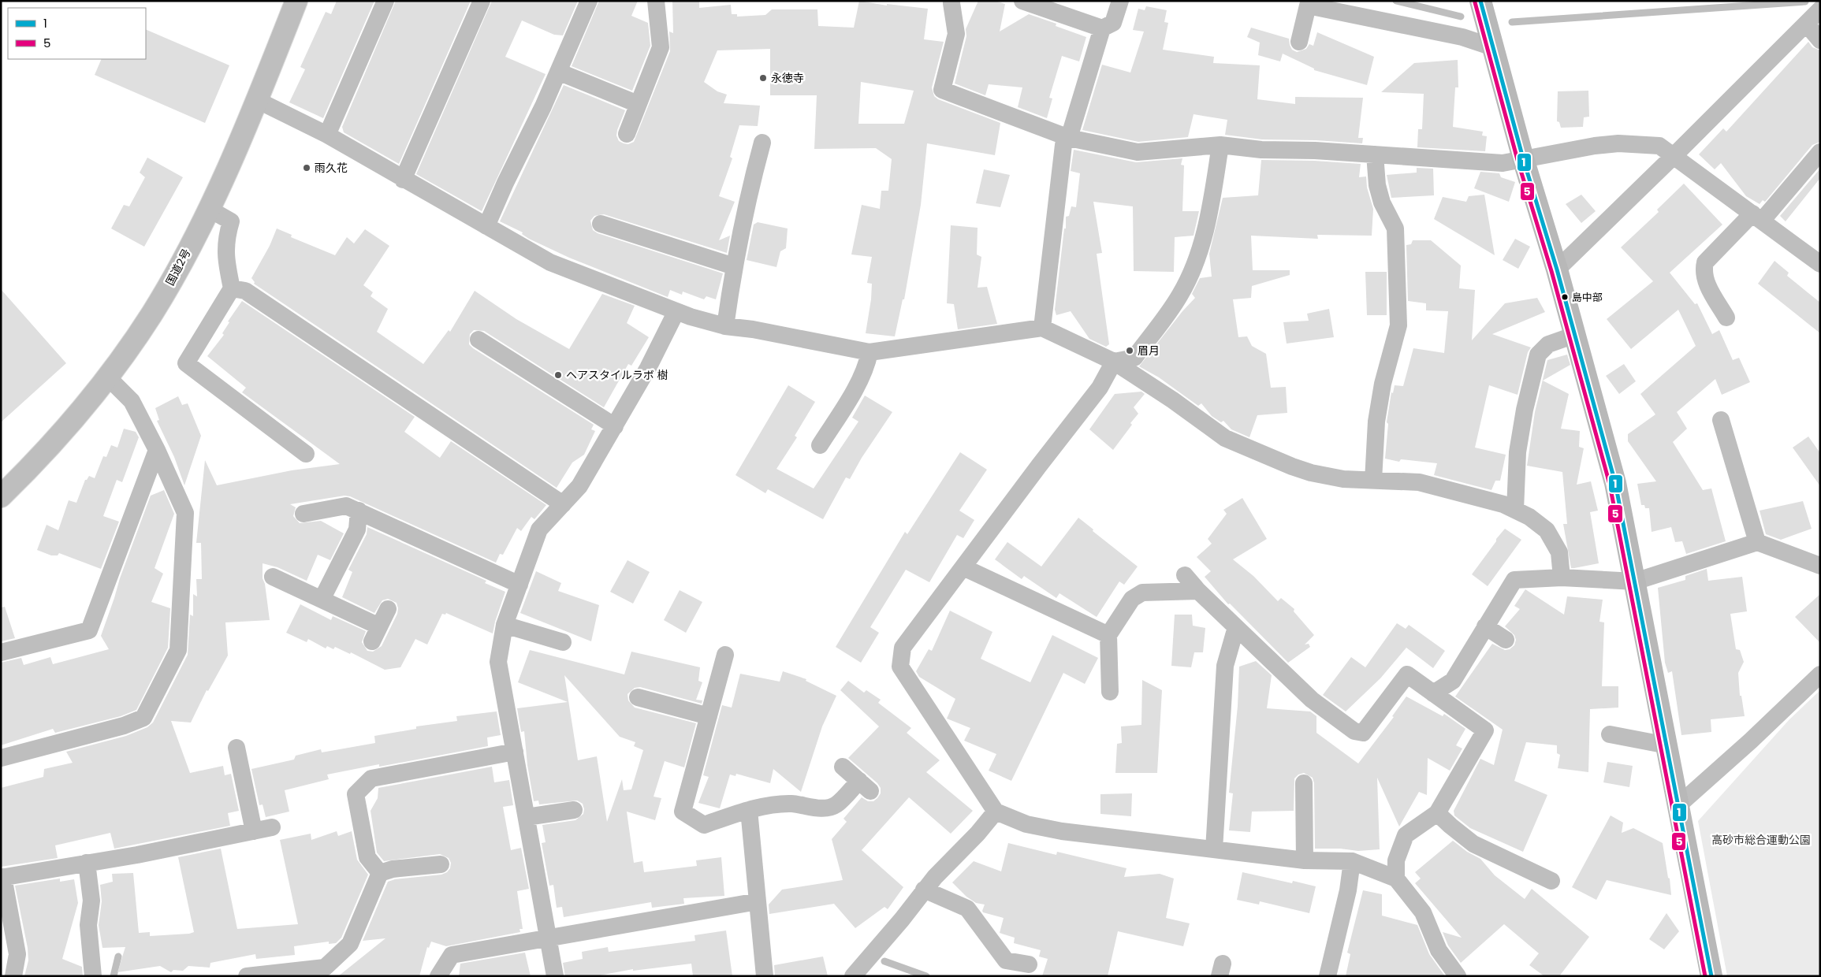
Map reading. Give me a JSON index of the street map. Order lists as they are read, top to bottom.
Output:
{
  "streets": {
    "highway": ["国道2号"]
  },
  "parks": ["高砂市総合運動公園"],
  "places": [
    "永徳寺",
    "雨久花",
    "島中部",
    "眉月",
    "ヘアスタイルラボ 樹"
  ],
  "lines": ["transit line 1", "transit line 5"],
  "legend": ["1", "5"]
}
